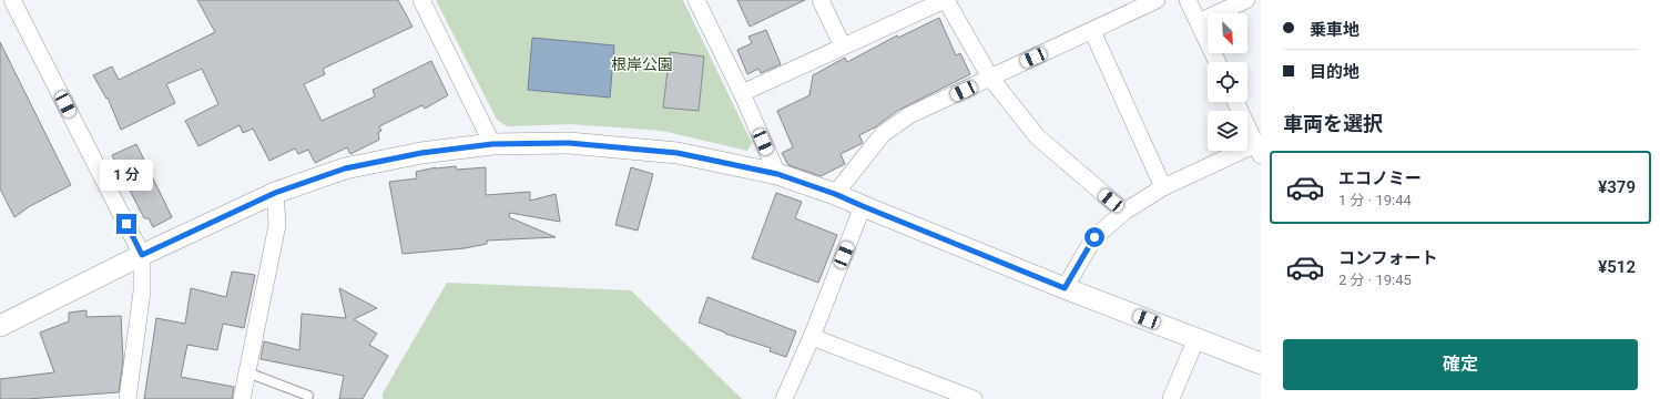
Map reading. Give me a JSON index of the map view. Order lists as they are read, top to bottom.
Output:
{
  "parks": ["根岸公園"],
  "north": "bottom right",
  "page": {
    "banner": ["乗車地", "目的地"],
    "heading": "車両を選択",
    "list": [
      {
        "name": "エコノミー",
        "note": "1 分 · 19:44",
        "value": "¥379"
      },
      {
        "name": "コンフォート",
        "note": "2 分 · 19:45",
        "value": "¥512"
      }
    ],
    "bubble": "1 分",
    "buttons": "確定"
  }
}
